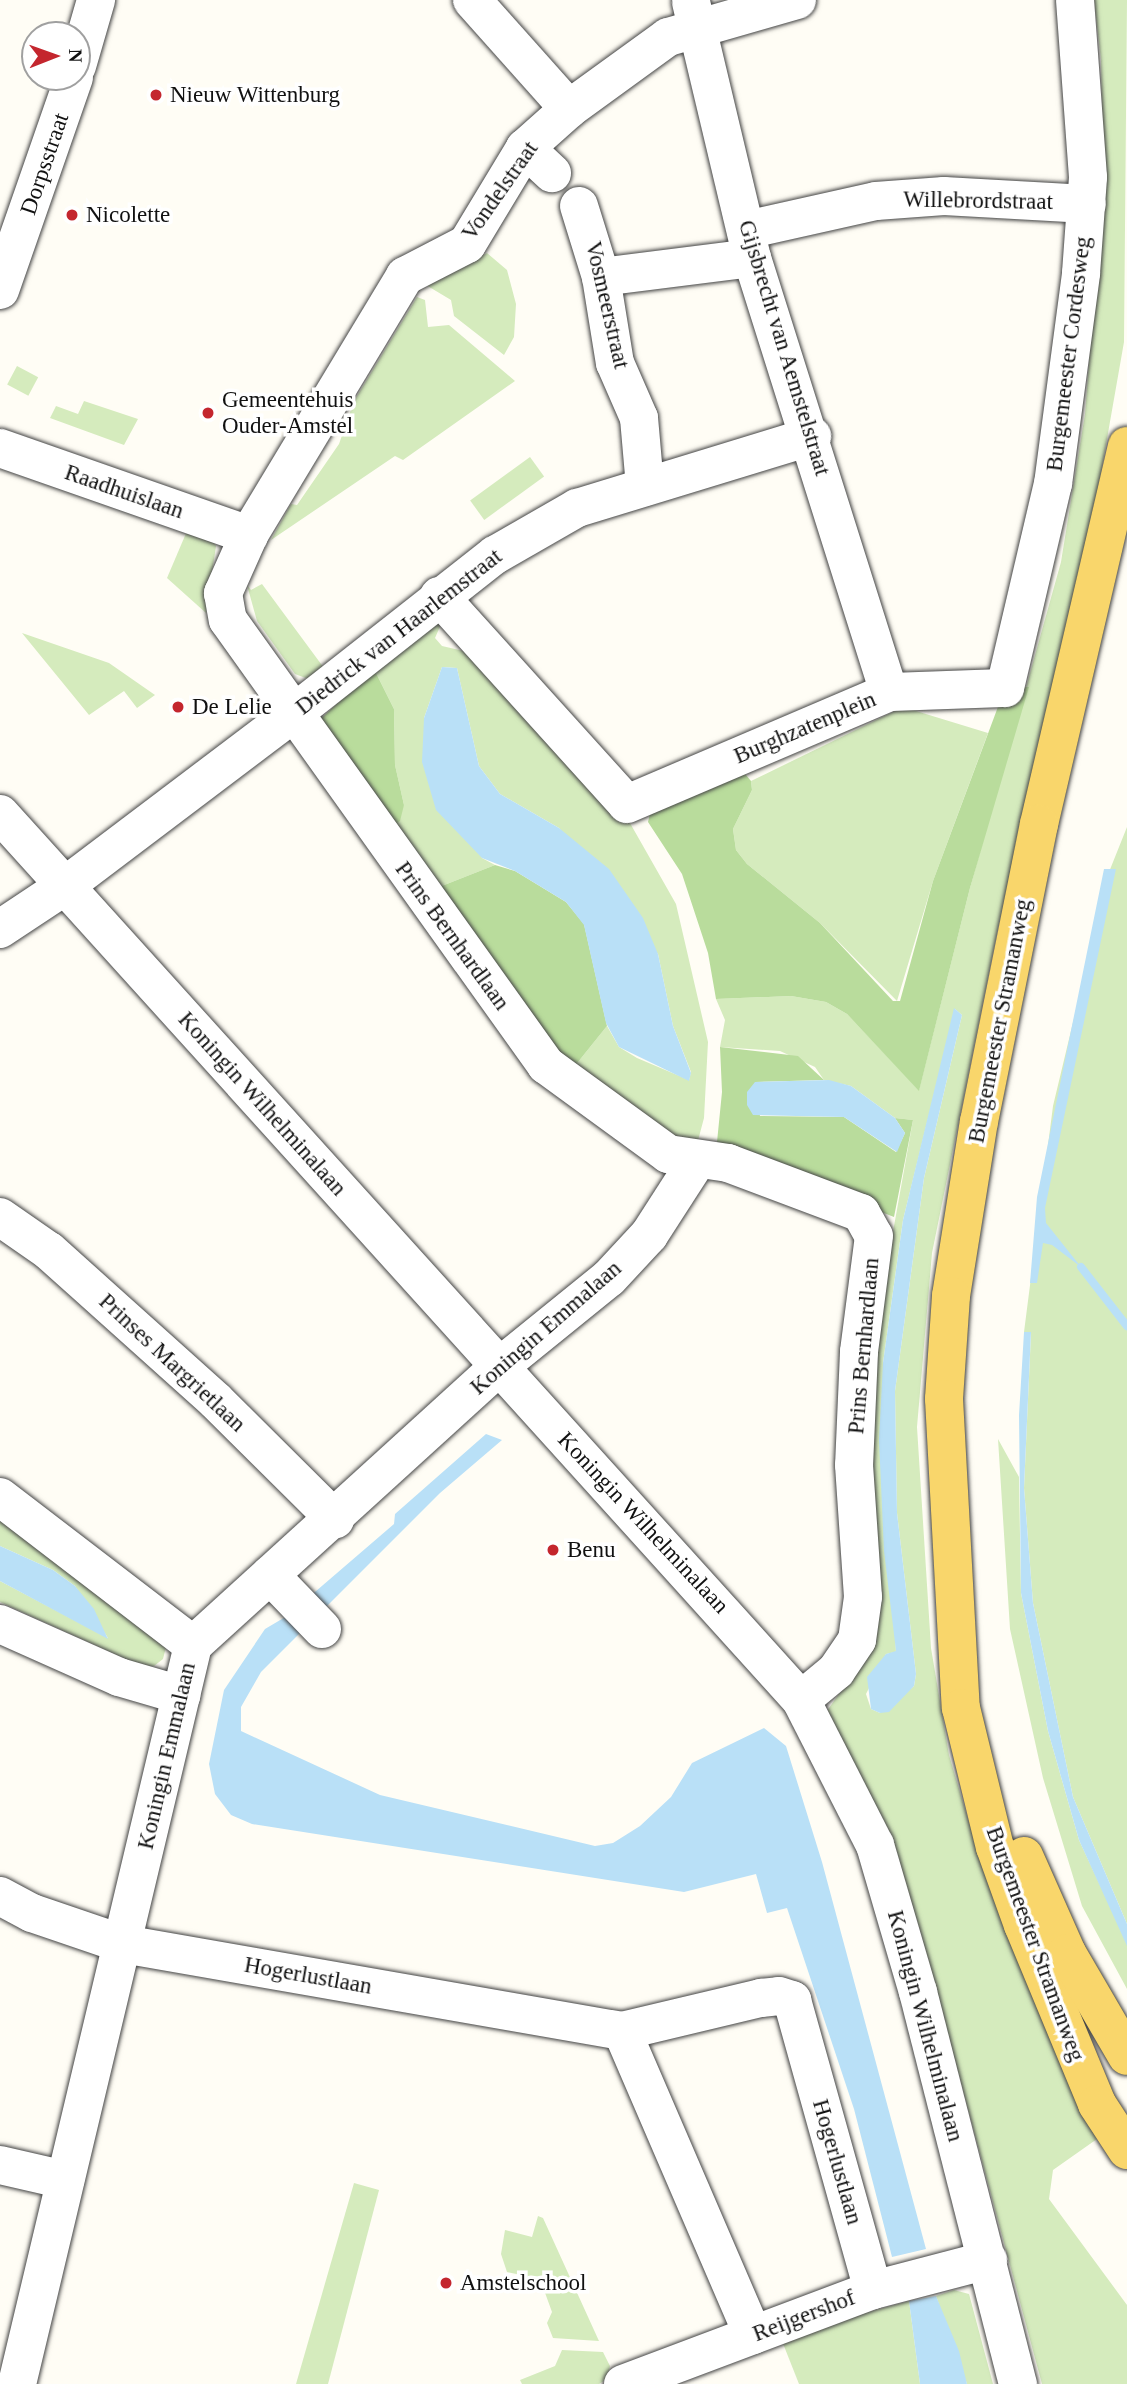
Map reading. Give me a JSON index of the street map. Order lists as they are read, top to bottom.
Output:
{
  "streets": {
    "main road": ["Burgemeester Stramanweg"],
    "street": [
      "Dorpsstraat",
      "Vondelstraat",
      "Willebrordstraat",
      "Vosmeerstraat",
      "Gijsbrecht van Aemstelstraat",
      "Burgemeester Cordesweg",
      "Raadhuislaan",
      "Diedrick van Haarlemstraat",
      "Burghzatenplein",
      "Prins Bernhardlaan",
      "Koningin Wilhelminalaan",
      "Koningin Emmalaan",
      "Prinses Margrietlaan",
      "Hogerlustlaan",
      "Reijgershof"
    ]
  },
  "crossings": [
    ["Vondelstraat", "Gijsbrecht van Aemstelstraat"],
    ["Vondelstraat", "Raadhuislaan"],
    ["Vondelstraat", "Diedrick van Haarlemstraat"],
    ["Vondelstraat", "Prins Bernhardlaan"],
    ["Willebrordstraat", "Vosmeerstraat"],
    ["Willebrordstraat", "Gijsbrecht van Aemstelstraat"],
    ["Willebrordstraat", "Burgemeester Cordesweg"],
    ["Vosmeerstraat", "Diedrick van Haarlemstraat"],
    ["Gijsbrecht van Aemstelstraat", "Diedrick van Haarlemstraat"],
    ["Gijsbrecht van Aemstelstraat", "Burghzatenplein"],
    ["Burgemeester Cordesweg", "Burghzatenplein"],
    ["Diedrick van Haarlemstraat", "Burghzatenplein"],
    ["Diedrick van Haarlemstraat", "Prins Bernhardlaan"],
    ["Diedrick van Haarlemstraat", "Koningin Wilhelminalaan"],
    ["Prins Bernhardlaan", "Koningin Wilhelminalaan"],
    ["Prins Bernhardlaan", "Koningin Emmalaan"],
    ["Koningin Wilhelminalaan", "Koningin Emmalaan"],
    ["Koningin Wilhelminalaan", "Reijgershof"],
    ["Koningin Emmalaan", "Prinses Margrietlaan"],
    ["Koningin Emmalaan", "Hogerlustlaan"],
    ["Hogerlustlaan", "Reijgershof"]
  ],
  "places": [
    "Nieuw Wittenburg",
    "Nicolette",
    "Gemeentehuis Ouder-Amstel",
    "De Lelie",
    "Benu",
    "Amstelschool"
  ],
  "north": "right"
}
